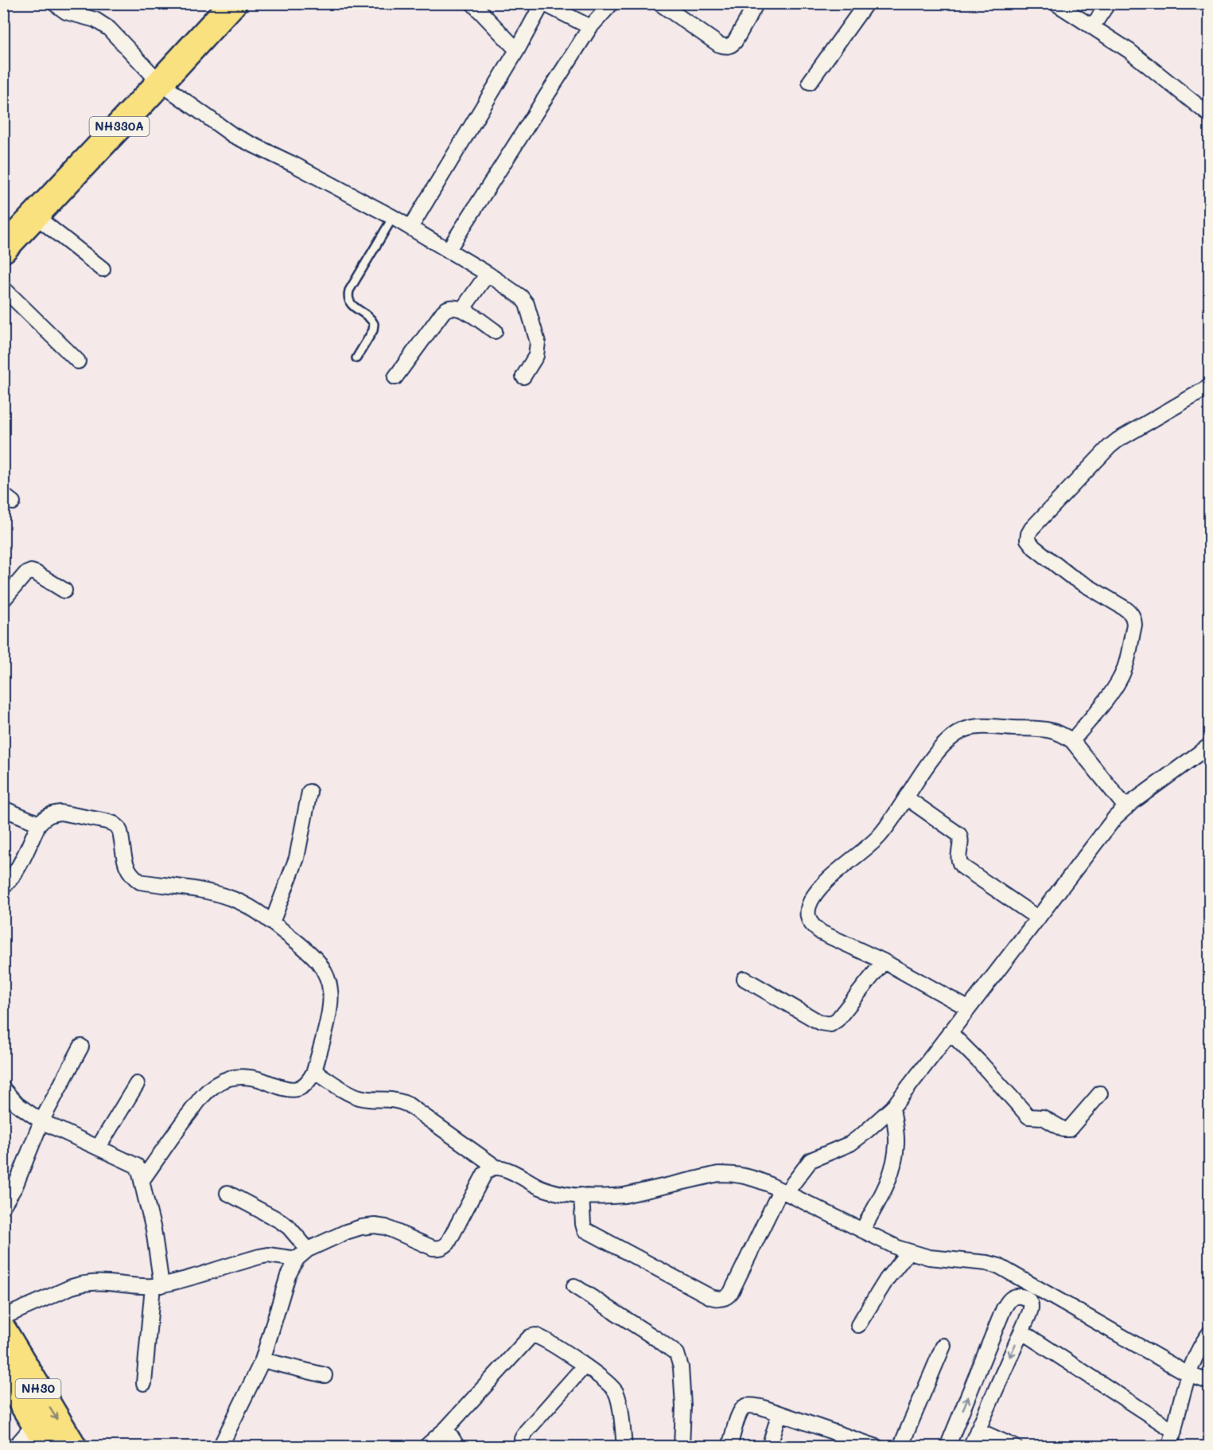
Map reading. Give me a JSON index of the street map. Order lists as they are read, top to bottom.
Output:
{
  "streets": {
    "highway": ["NH330A", "NH30"]
  }
}
